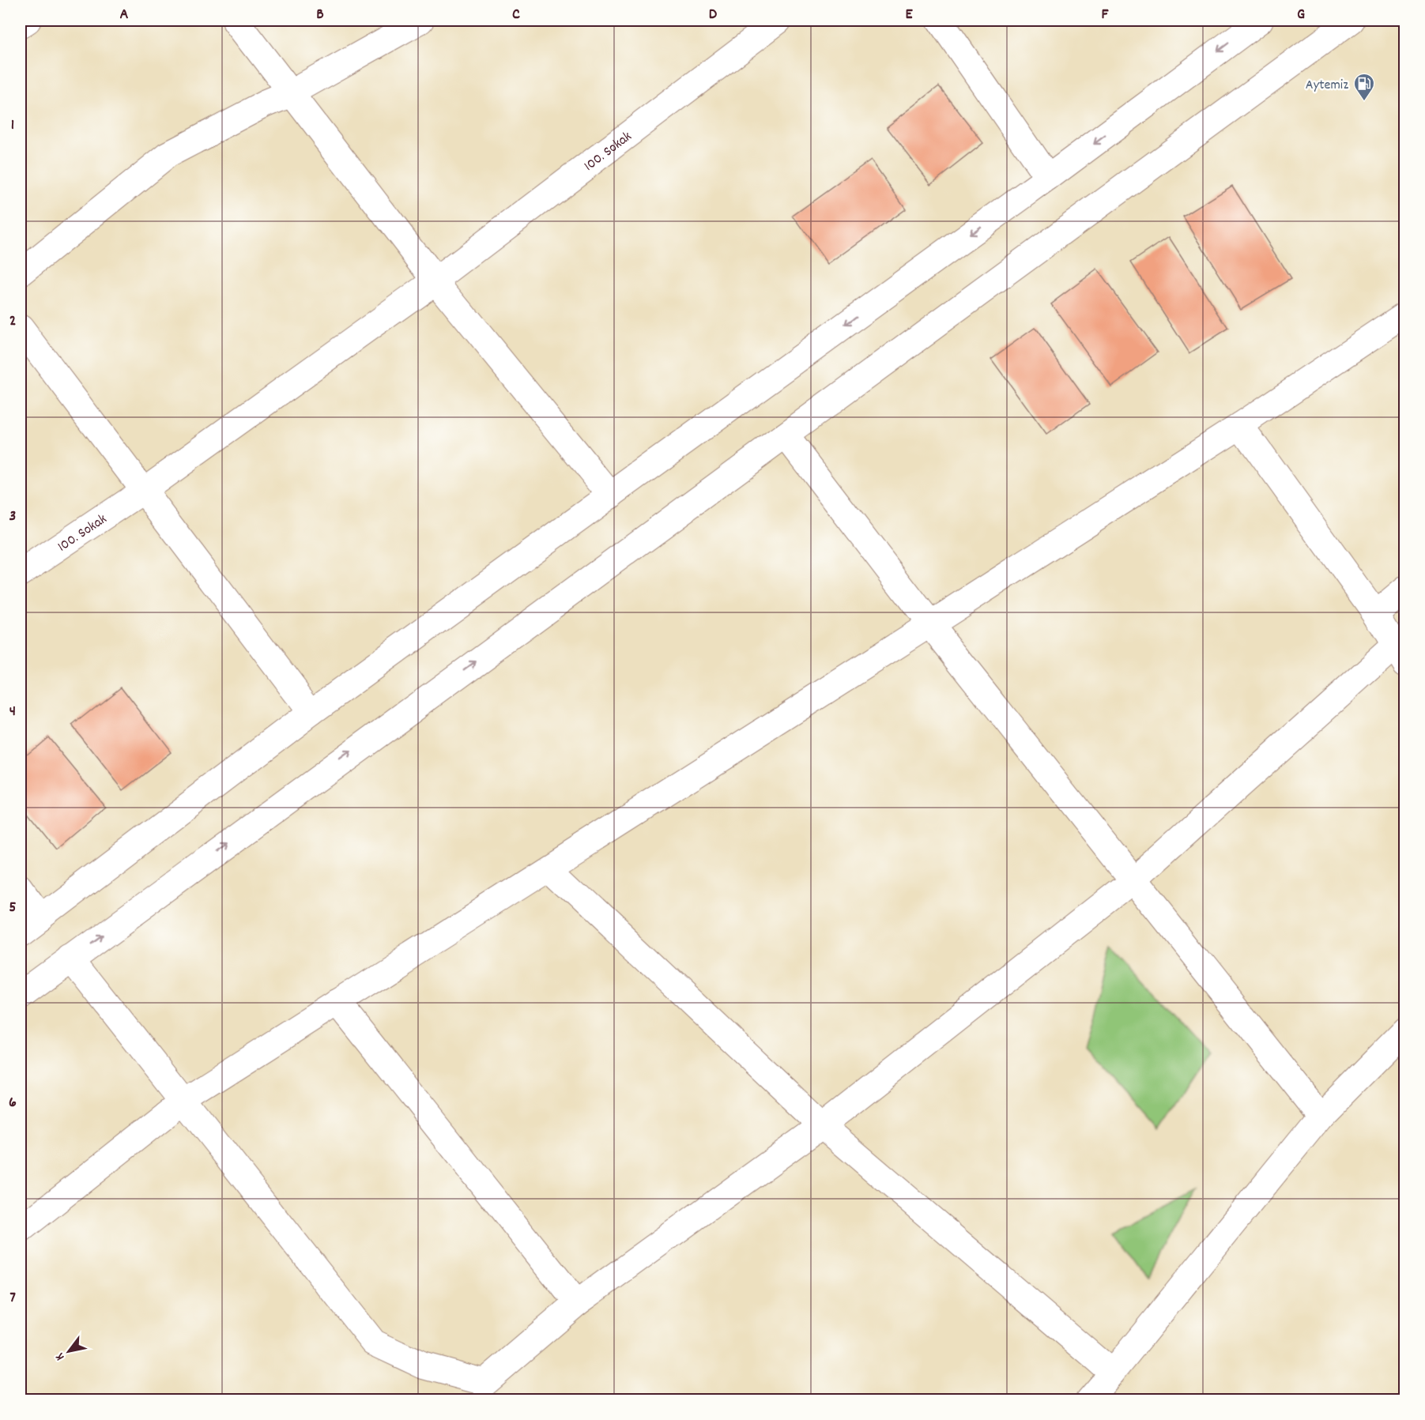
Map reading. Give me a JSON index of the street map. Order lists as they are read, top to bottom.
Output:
{
  "streets": {
    "street": ["100. Sokak"]
  },
  "places": {
    "fuel station": ["Aytemiz"]
  },
  "north": "bottom left",
  "grid": {
    "columns": [
      "A",
      "B",
      "C",
      "D",
      "E",
      "F",
      "G"
    ],
    "rows": [
      "1",
      "2",
      "3",
      "4",
      "5",
      "6",
      "7"
    ]
  }
}
